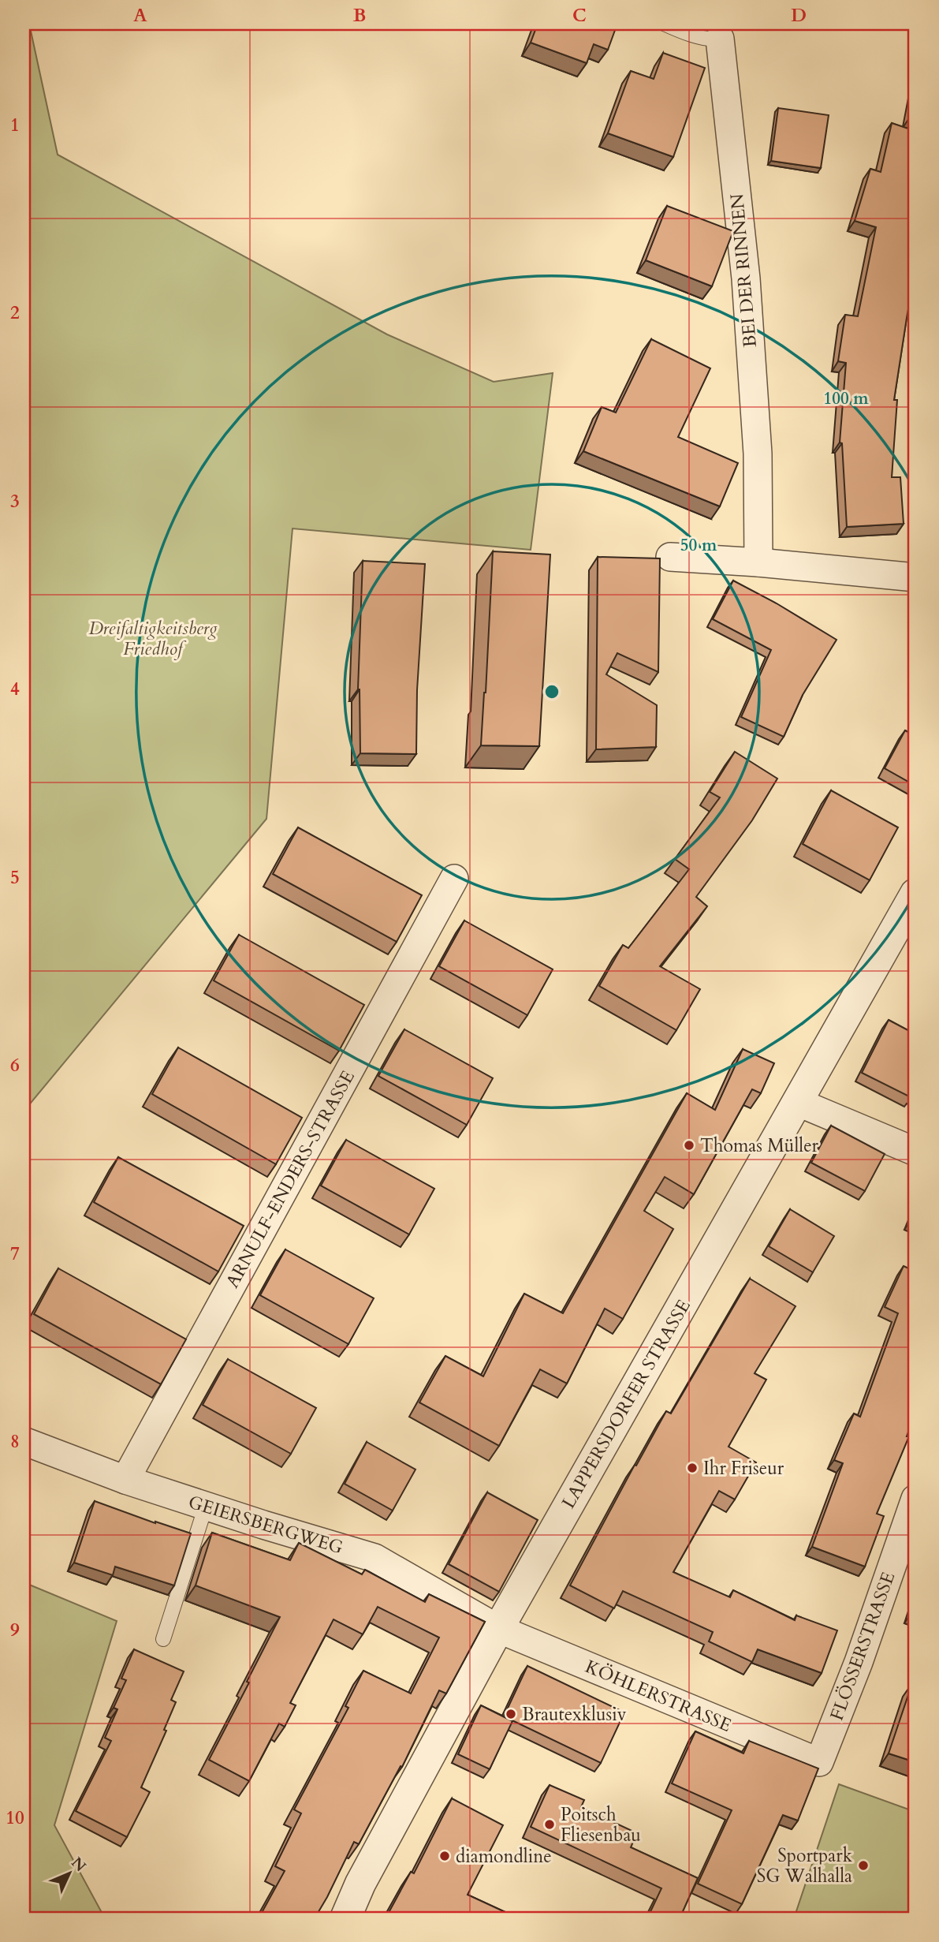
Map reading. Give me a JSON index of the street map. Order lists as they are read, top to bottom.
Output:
{
  "streets": {
    "street": [
      "BEI DER RINNEN",
      "ARNULF-ENDERS-STRASSE",
      "LAPPERSDORFER STRASSE",
      "GEIERSBERGWEG",
      "FLÖSSERSTRASSE",
      "KÖHLERSTRASSE"
    ]
  },
  "crossings": [
    ["ARNULF-ENDERS-STRASSE", "GEIERSBERGWEG"],
    ["LAPPERSDORFER STRASSE", "GEIERSBERGWEG"],
    ["LAPPERSDORFER STRASSE", "KÖHLERSTRASSE"],
    ["GEIERSBERGWEG", "KÖHLERSTRASSE"],
    ["FLÖSSERSTRASSE", "KÖHLERSTRASSE"]
  ],
  "parks": ["Dreifaltigkeitsberg Friedhof"],
  "places": [
    "Thomas Müller",
    "Ihr Friseur",
    "Brautexklusiv",
    "Poitsch Fliesenbau",
    "diamondline",
    "Sportpark SG Walhalla"
  ],
  "north": "top right",
  "grid": {
    "columns": [
      "A",
      "B",
      "C",
      "D"
    ],
    "rows": [
      "1",
      "2",
      "3",
      "4",
      "5",
      "6",
      "7",
      "8",
      "9",
      "10"
    ]
  },
  "rings": ["100 m", "50 m"]
}
